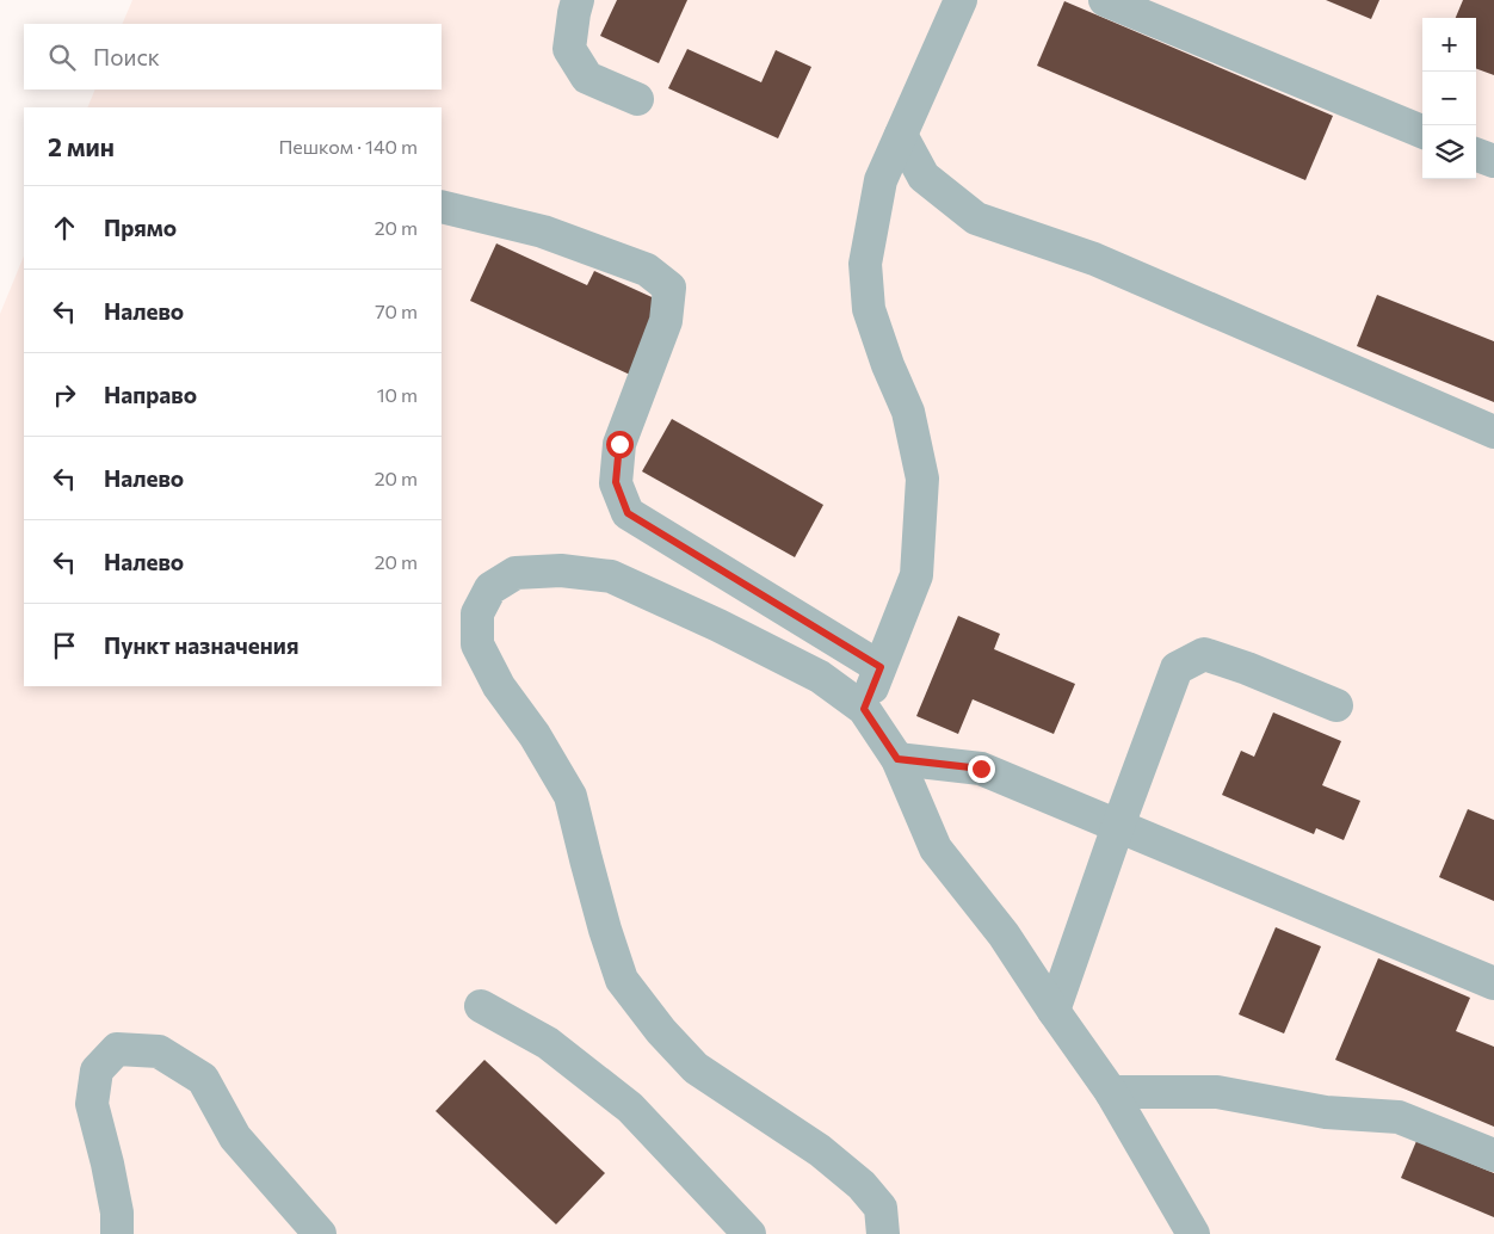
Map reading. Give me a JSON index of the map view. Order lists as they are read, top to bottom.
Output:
{
  "page": {
    "map_buttons": ["+", "−"],
    "search": "Поиск",
    "heading": ["2 мин", "Пешком · 140 m"],
    "list": [
      ["Прямо", "20 m"],
      ["Налево", "70 m"],
      ["Направо", "10 m"],
      ["Налево", "20 m"],
      ["Налево", "20 m"],
      "Пункт назначения"
    ]
  }
}
